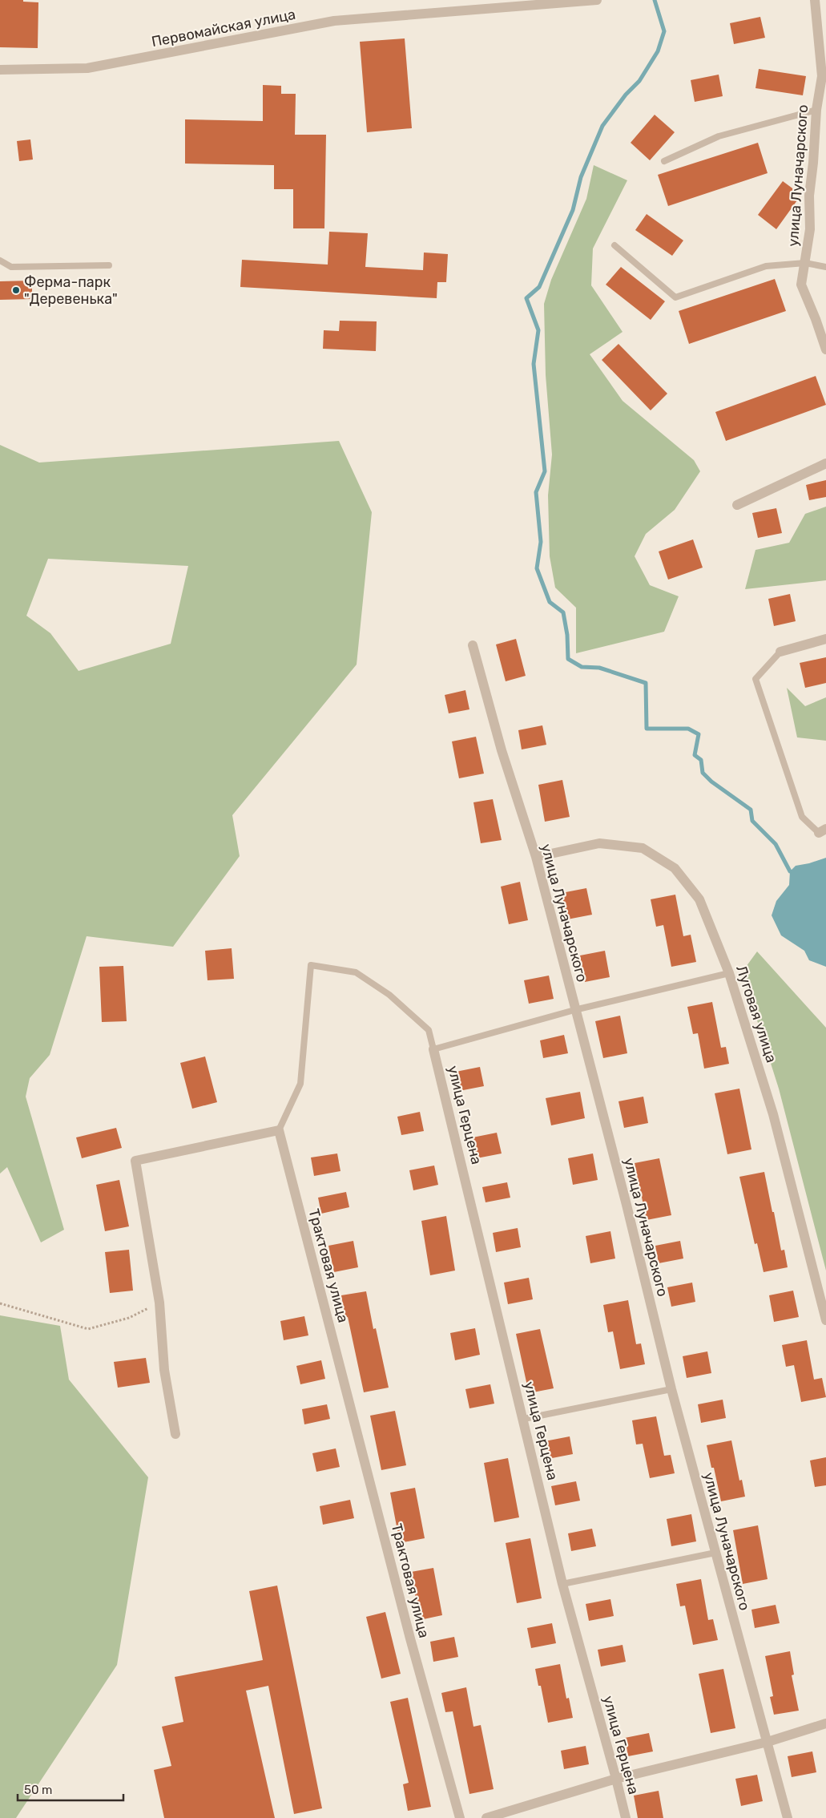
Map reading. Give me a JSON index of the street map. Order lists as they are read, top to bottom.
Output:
{
  "streets": {
    "street": [
      "Первомайская улица",
      "улица Луначарского",
      "Луговая улица",
      "улица Герцена",
      "Трактовая улица"
    ]
  },
  "crossings": [
    ["улица Луначарского", "Луговая улица"]
  ],
  "places": ["Ферма-парк \"Деревенька\""],
  "scale_bar": "50 m"
}
